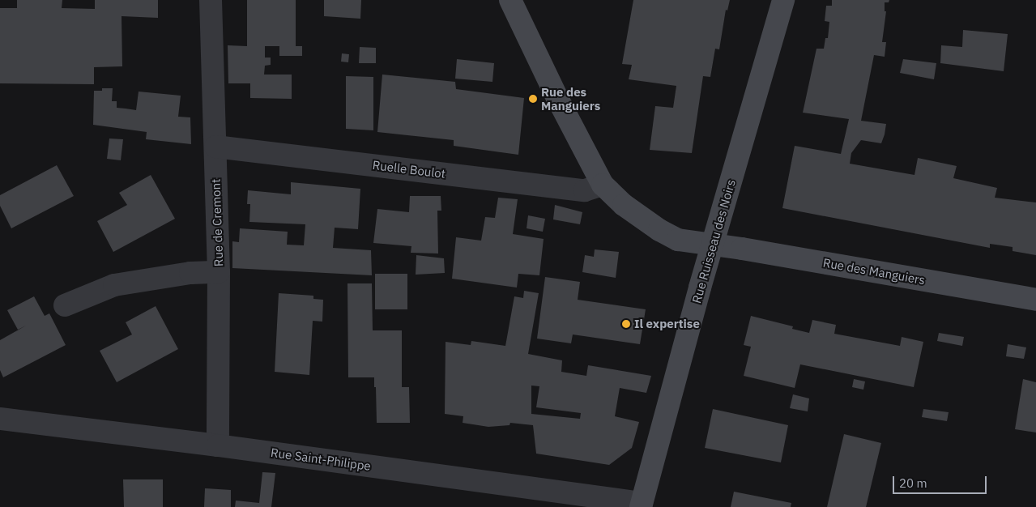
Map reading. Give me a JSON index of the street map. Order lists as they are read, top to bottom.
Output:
{
  "streets": {
    "street": [
      "Ruelle Boulot",
      "Rue de Cremont",
      "Rue Ruisseau des Noirs",
      "Rue des Manguiers",
      "Rue Saint-Philippe"
    ]
  },
  "crossings": [
    ["Ruelle Boulot", "Rue de Cremont"],
    ["Ruelle Boulot", "Rue des Manguiers"],
    ["Rue de Cremont", "Rue Saint-Philippe"],
    ["Rue Ruisseau des Noirs", "Rue des Manguiers"],
    ["Rue Ruisseau des Noirs", "Rue Saint-Philippe"]
  ],
  "places": ["Rue des Manguiers", "Il expertise"],
  "scale_bar": "20 m"
}
